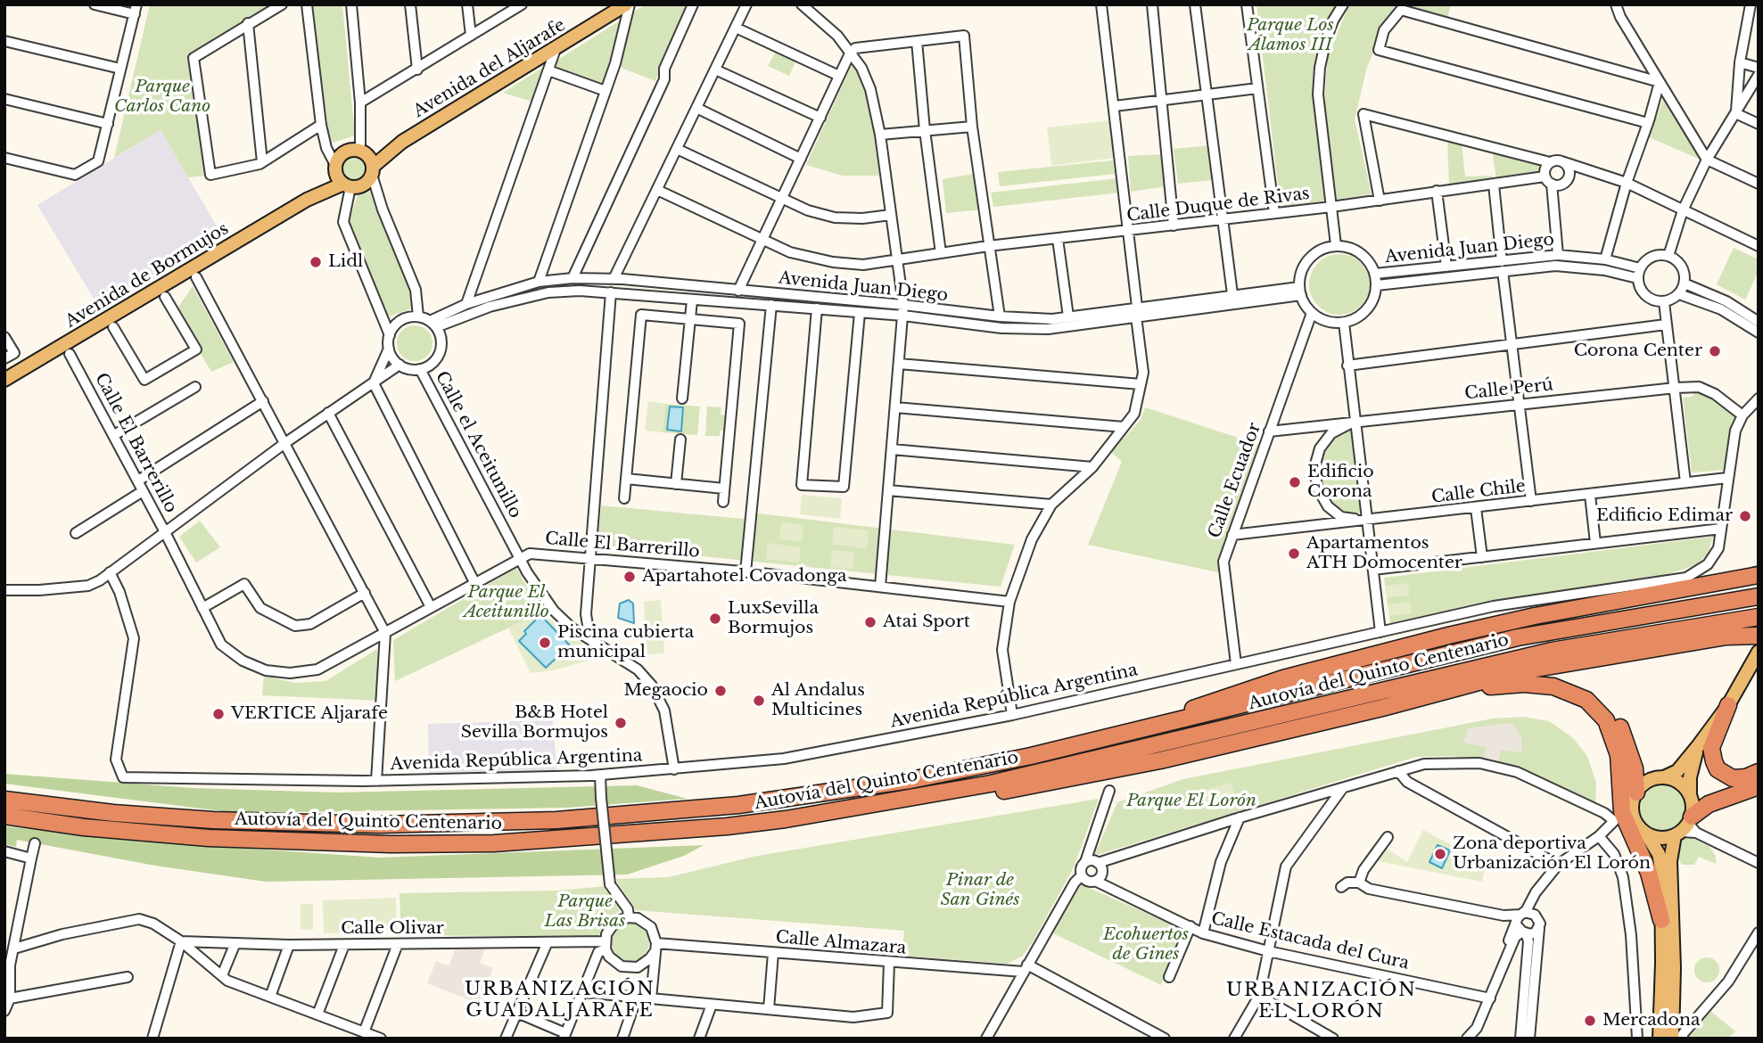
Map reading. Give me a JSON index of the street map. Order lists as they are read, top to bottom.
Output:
{
  "streets": {
    "highway": ["Autovía del Quinto Centenario"],
    "main road": ["Avenida del Aljarafe", "Avenida de Bormujos"],
    "street": [
      "Calle Duque de Rivas",
      "Avenida Juan Diego",
      "Calle Perú",
      "Calle El Barrerillo",
      "Calle el Aceitunillo",
      "Calle Ecuador",
      "Calle Chile",
      "Avenida República Argentina",
      "Calle Olivar",
      "Calle Estacada del Cura",
      "Calle Almazara"
    ]
  },
  "crossings": [
    ["Avenida del Aljarafe", "Avenida de Bormujos"],
    ["Avenida Juan Diego", "Calle el Aceitunillo"],
    ["Avenida Juan Diego", "Calle Ecuador"],
    ["Calle Perú", "Calle Ecuador"],
    ["Calle Perú", "Avenida República Argentina"],
    ["Calle El Barrerillo", "Calle el Aceitunillo"],
    ["Calle el Aceitunillo", "Avenida República Argentina"],
    ["Calle Ecuador", "Calle Chile"],
    ["Calle Ecuador", "Avenida República Argentina"],
    ["Calle Chile", "Avenida República Argentina"],
    ["Calle Olivar", "Calle Almazara"]
  ],
  "districts": ["URBANIZACIÓN GUADALJARAFE", "URBANIZACIÓN EL LORÓN"],
  "parks": [
    "Parque Los Álamos III",
    "Parque Carlos Cano",
    "Parque El Aceitunillo",
    "Parque El Lorón",
    "Pinar de San Ginés",
    "Parque Las Brisas",
    "Ecohuertos de Gines"
  ],
  "places": [
    "Lidl",
    "Corona Center",
    "Edificio Corona",
    "Edificio Edimar",
    "Apartamentos ATH Domocenter",
    "Apartahotel Covadonga",
    "LuxSevilla Bormujos",
    "Atai Sport",
    "Piscina cubierta municipal",
    "Megaocio",
    "Al Andalus Multicines",
    "VERTICE Aljarafe",
    "B&B Hotel Sevilla Bormujos",
    "Zona deportiva Urbanización El Lorón",
    "Mercadona"
  ]
}
